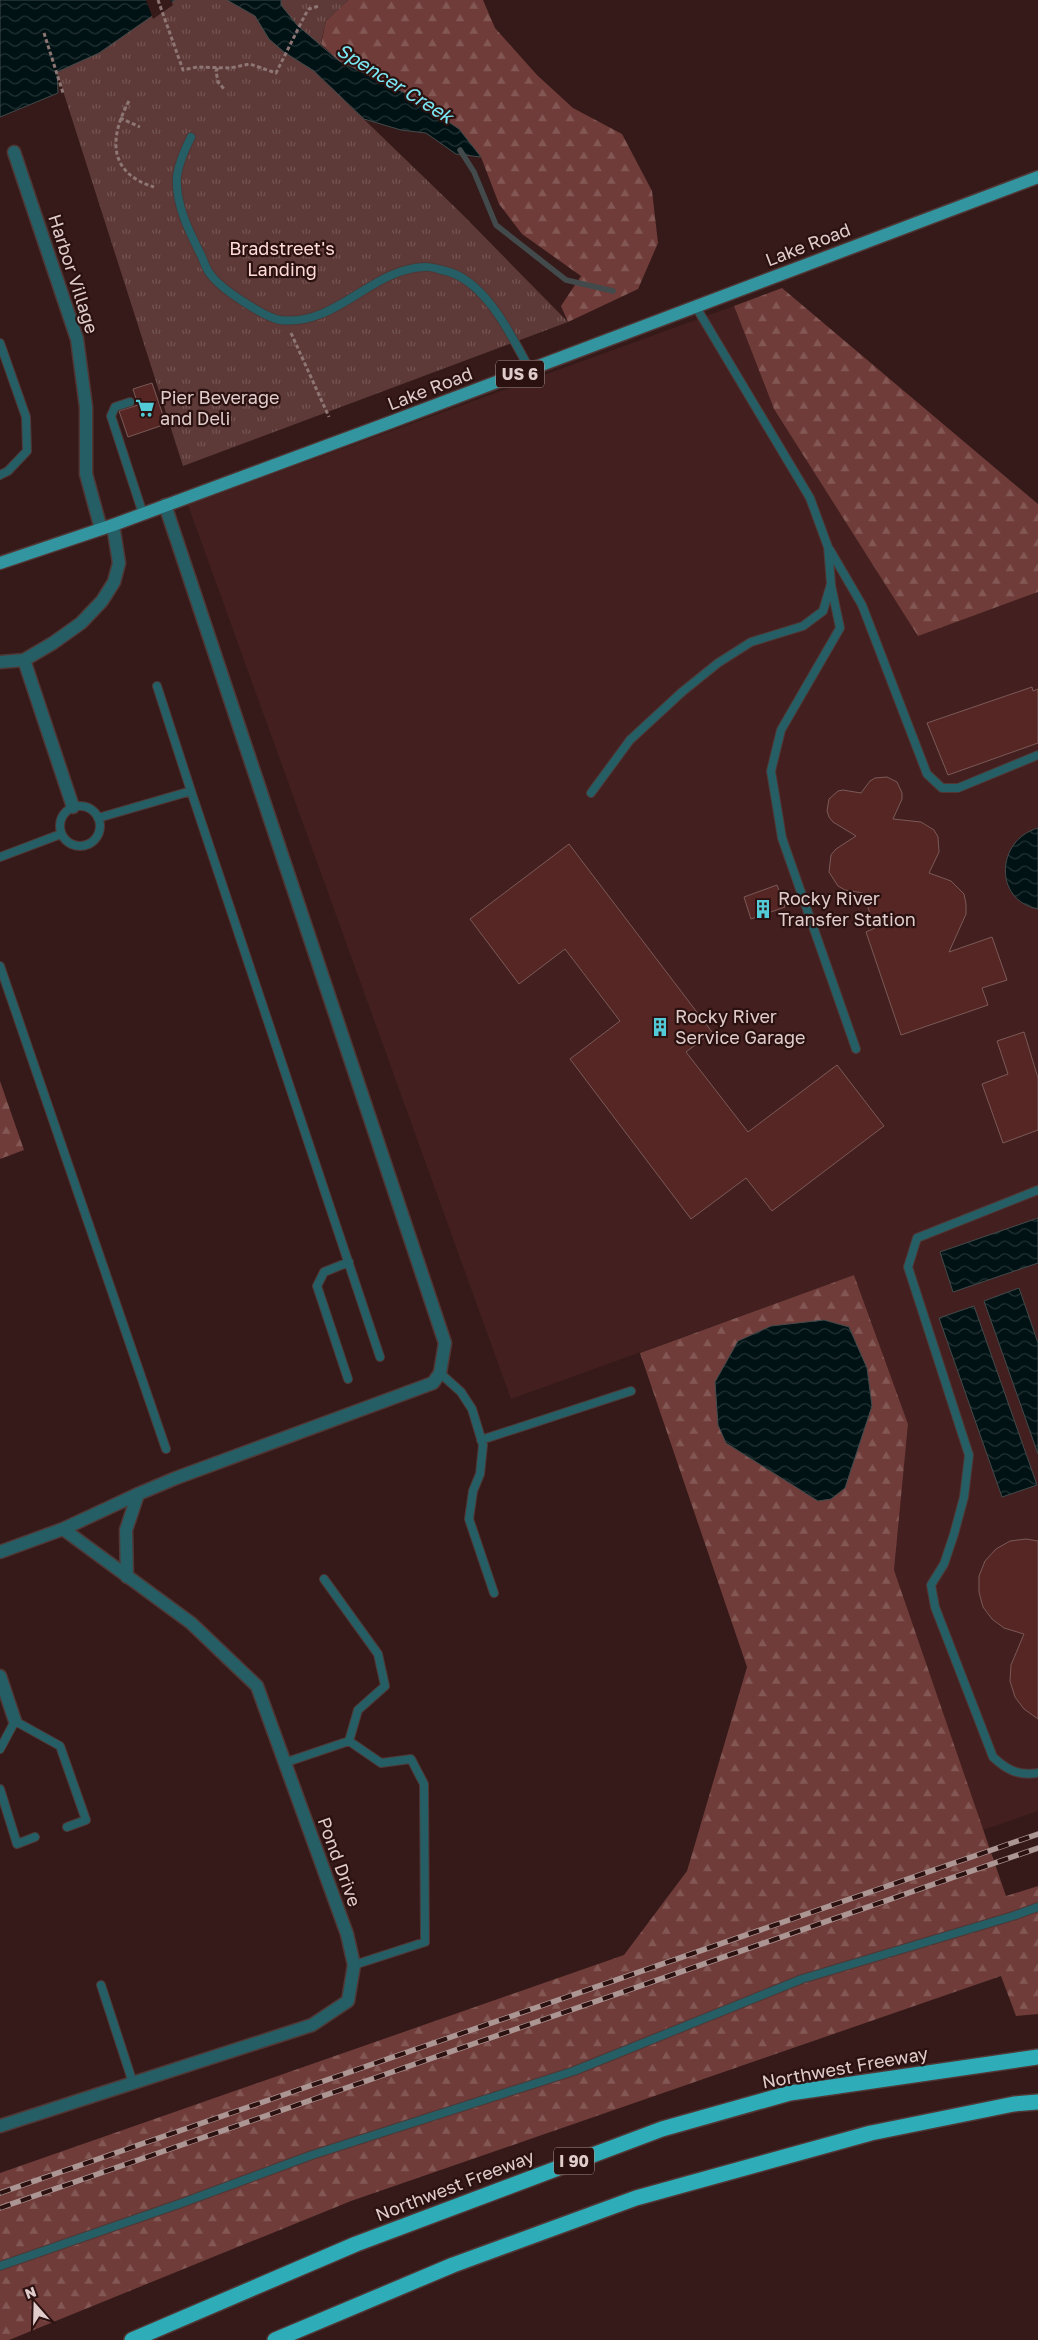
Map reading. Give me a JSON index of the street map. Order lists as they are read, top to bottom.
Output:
{
  "streets": {
    "highway": ["Northwest Freeway", "I 90"],
    "main road": ["Lake Road", "US 6"],
    "street": ["Harbor Village", "Pond Drive"]
  },
  "crossings": [
    ["Lake Road", "Harbor Village"]
  ],
  "water": ["Spencer Creek"],
  "parks": ["Bradstreet's Landing"],
  "places": {
    "supermarket": ["Pier Beverage and Deli"],
    "building": ["Rocky River Transfer Station", "Rocky River Service Garage"]
  },
  "north": "top"
}
